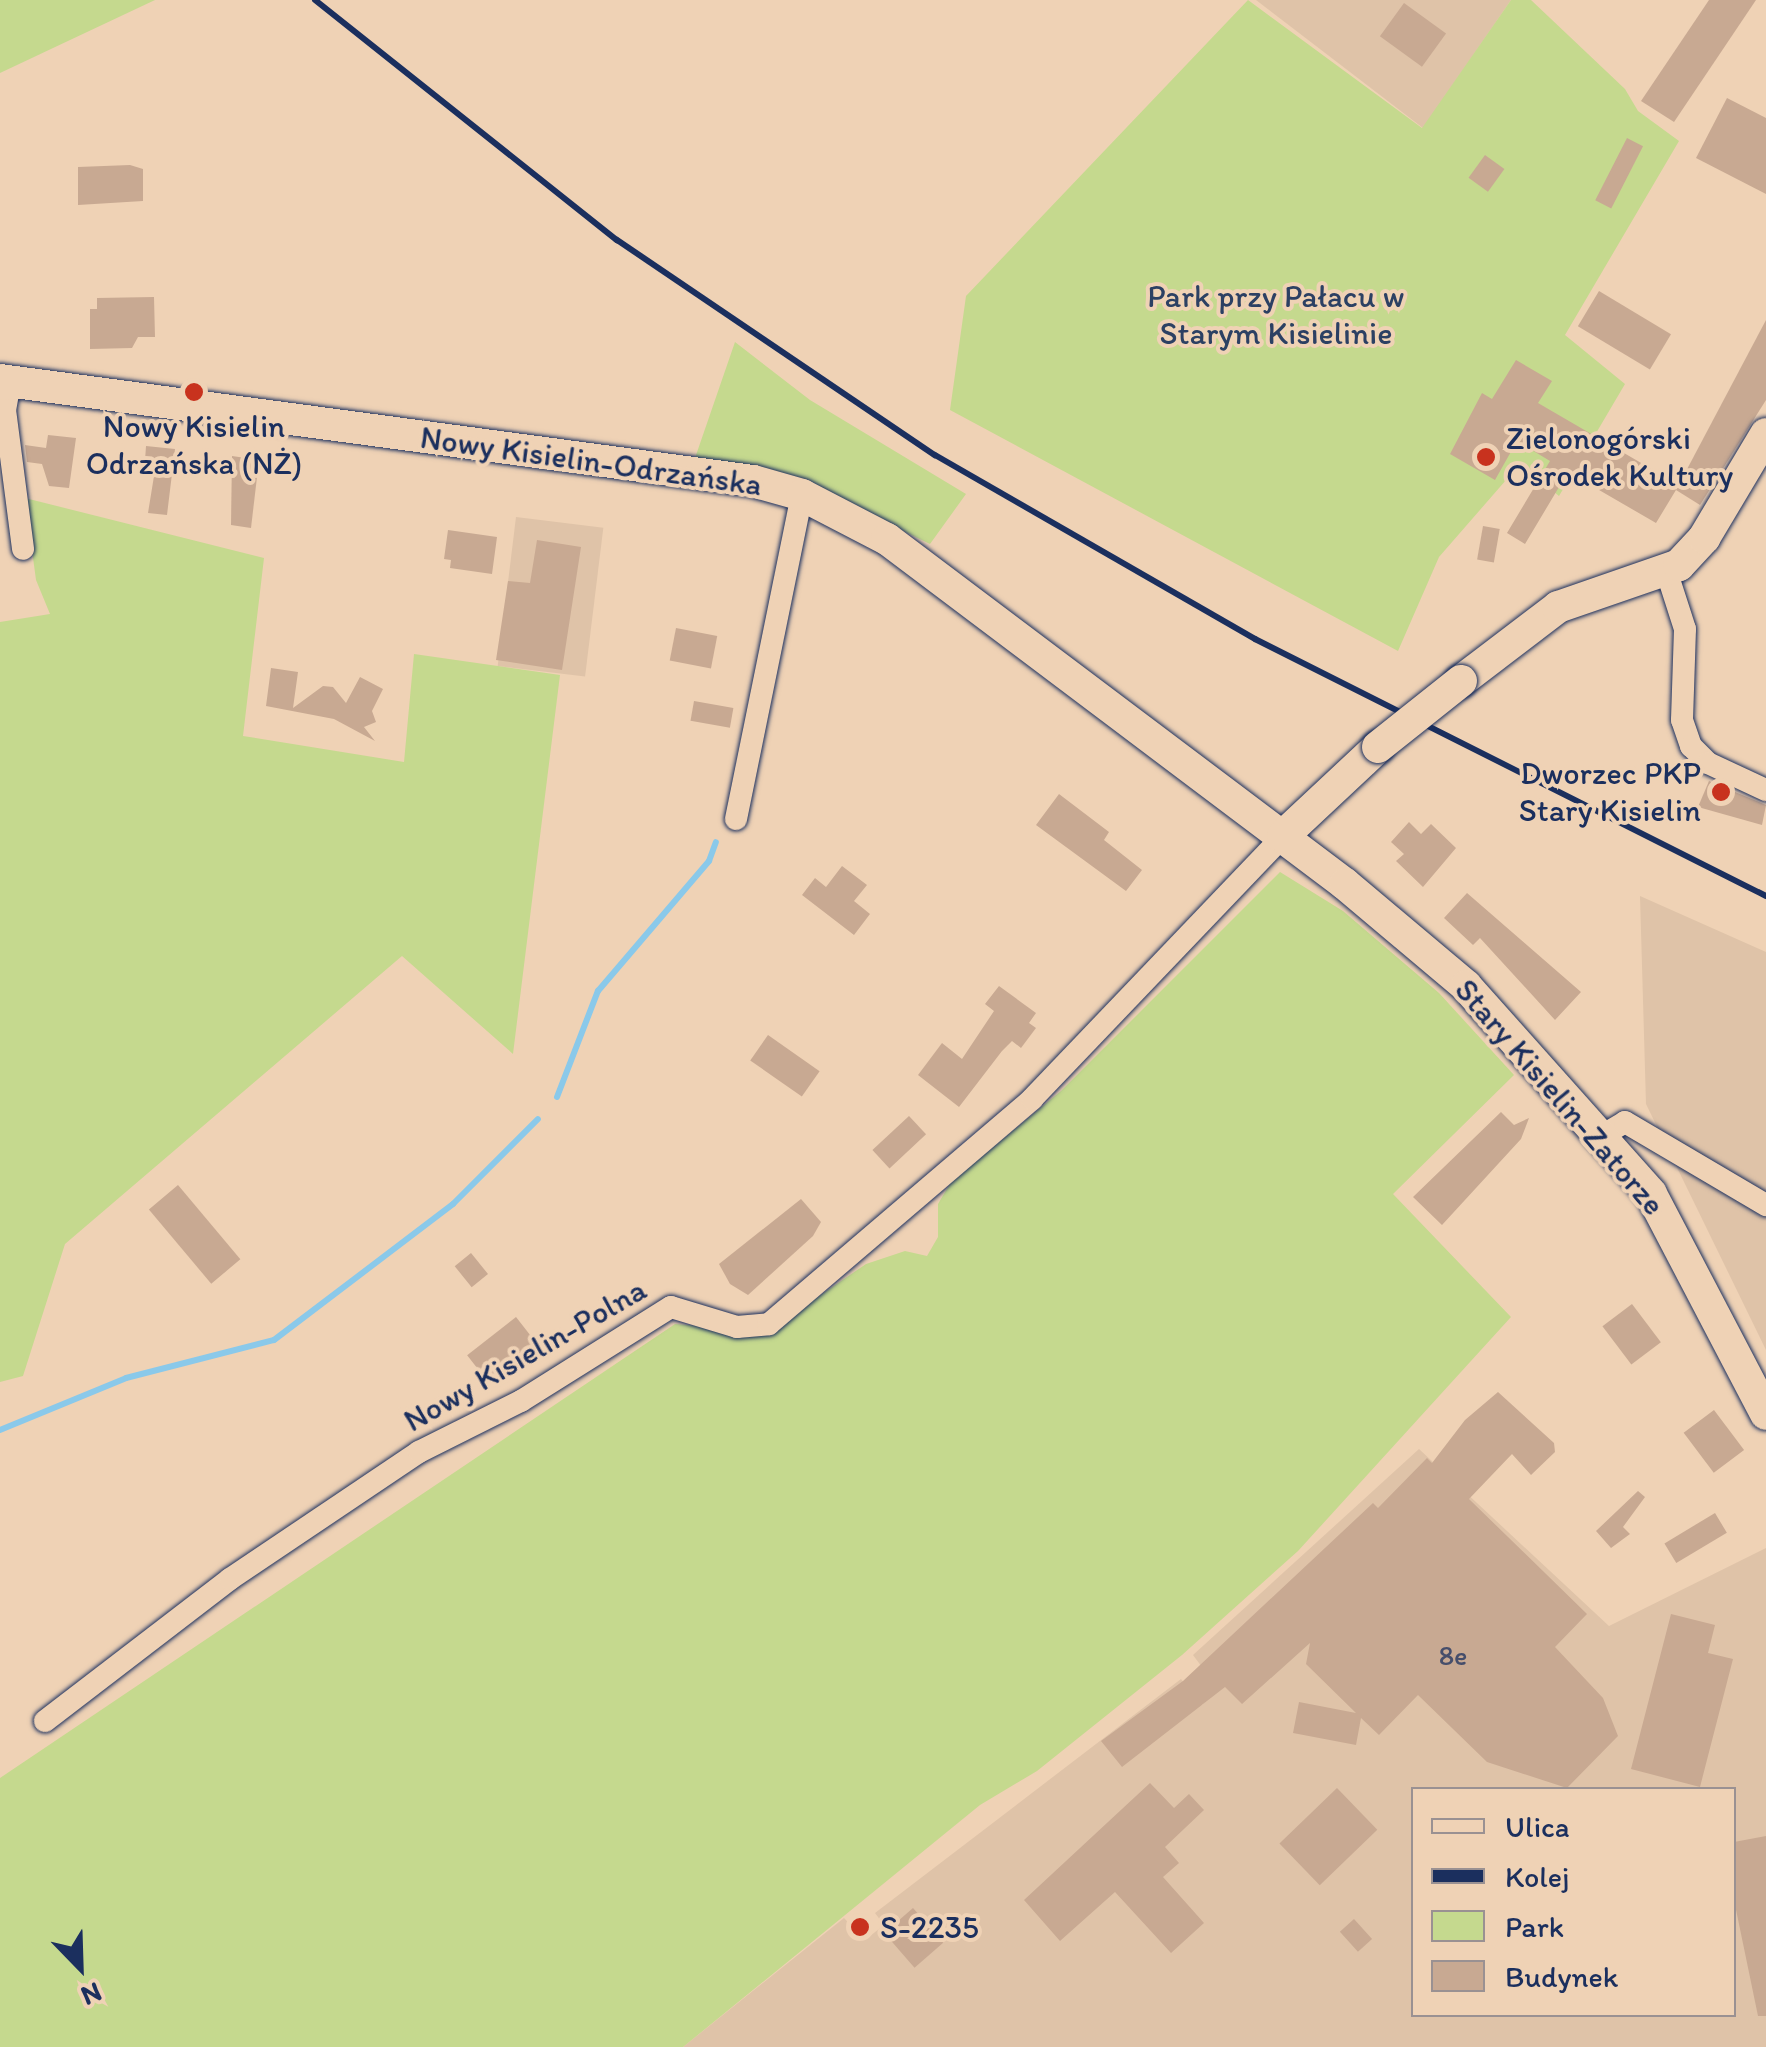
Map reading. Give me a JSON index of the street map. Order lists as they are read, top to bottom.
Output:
{
  "streets": {
    "street": ["Nowy Kisielin-Odrzańska", "Stary Kisielin-Zatorze", "Nowy Kisielin-Polna"]
  },
  "crossings": [
    ["Nowy Kisielin-Odrzańska", "Stary Kisielin-Zatorze"],
    ["Nowy Kisielin-Odrzańska", "Nowy Kisielin-Polna"],
    ["Stary Kisielin-Zatorze", "Nowy Kisielin-Polna"]
  ],
  "parks": ["Park przy Pałacu w Starym Kisielinie"],
  "places": [
    "Nowy Kisielin Odrzańska (NŻ)",
    "Zielonogórski Ośrodek Kultury",
    "Dworzec PKP Stary Kisielin",
    "S-2235"
  ],
  "house_numbers": ["8e"],
  "legend": [
    "Ulica",
    "Kolej",
    "Park",
    "Budynek"
  ],
  "north": "bottom right"
}
